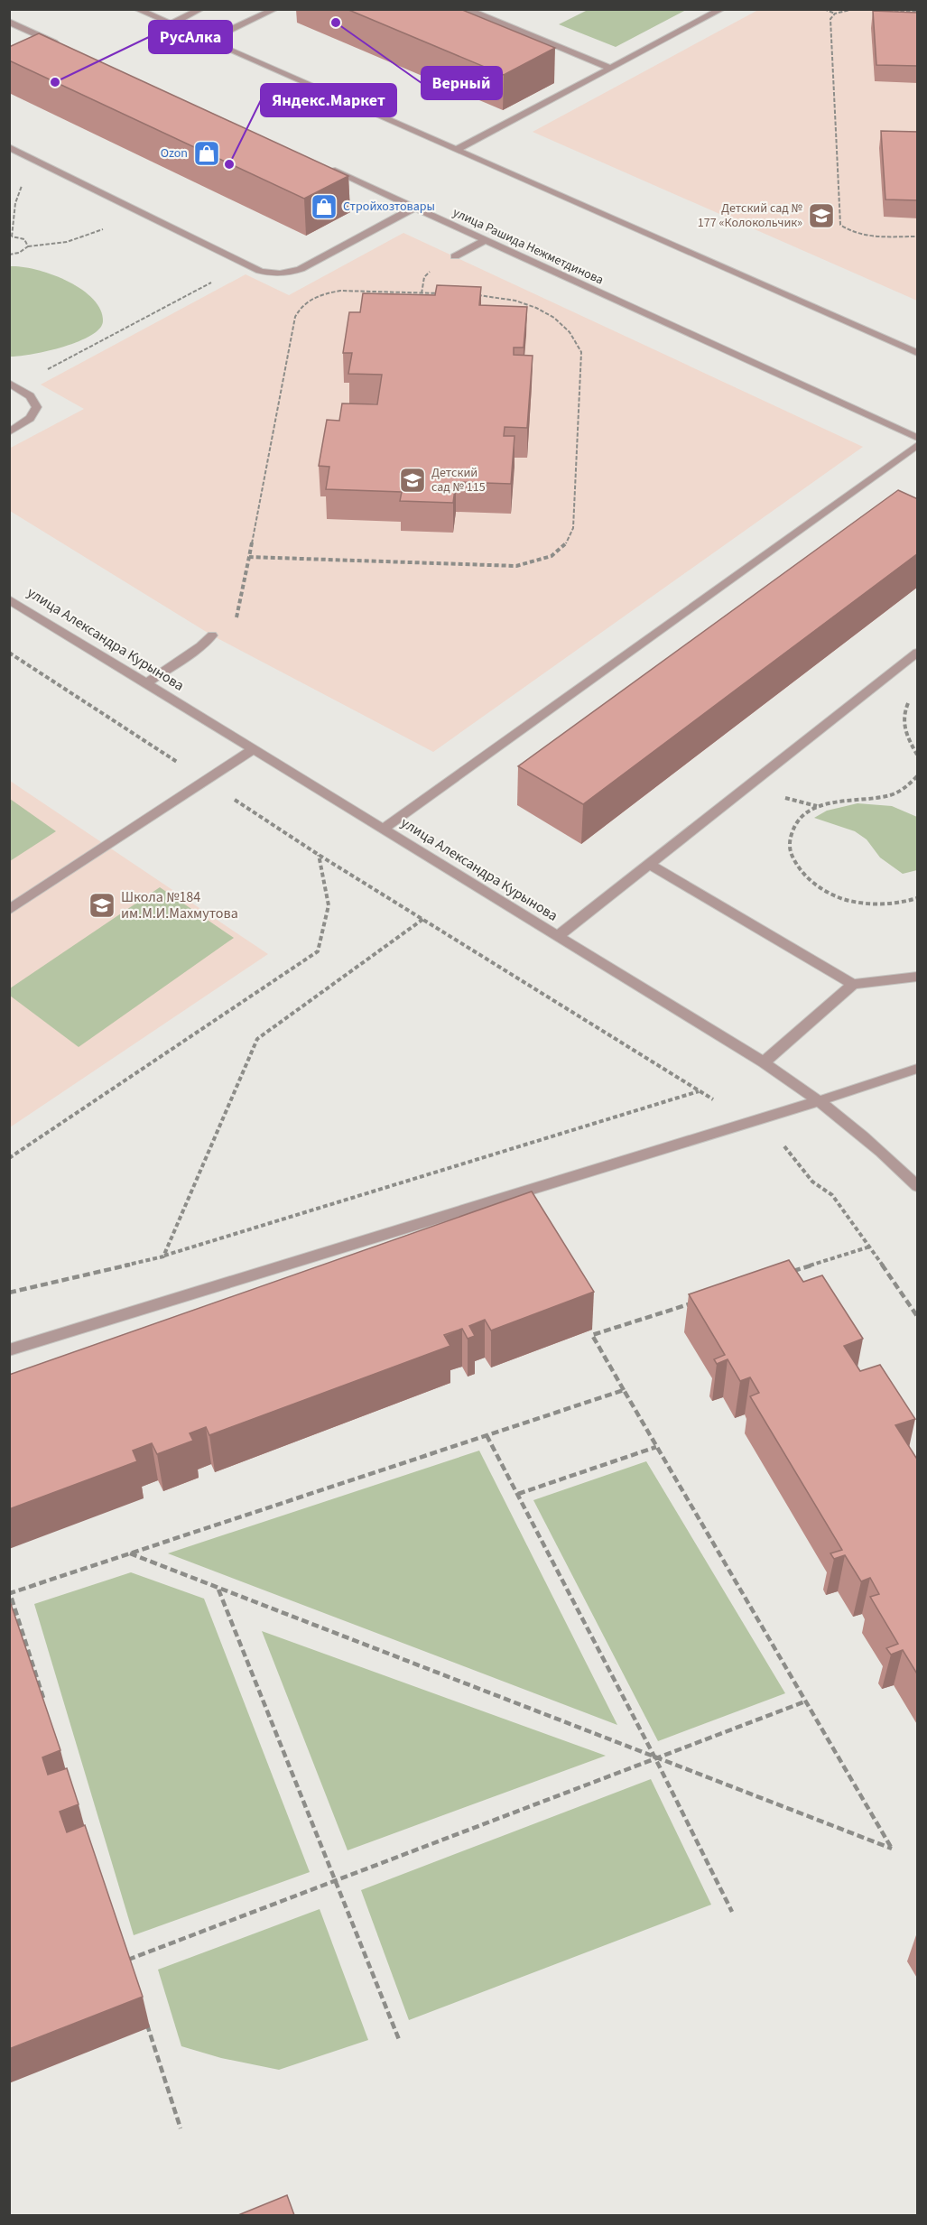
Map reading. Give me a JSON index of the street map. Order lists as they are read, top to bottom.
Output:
{
  "streets": {
    "street": ["улица Рашида Нежметдинова", "улица Александра Курынова"]
  },
  "places": {
    "other": ["Верный", "РусАлка", "Яндекс.Маркет"],
    "shop": ["Ozon", "Стройхозтовары"],
    "school or university": ["Детский сад № 177 «Колокольчик»", "Детский сад № 115", "Школа №184 им.М.И.Махмутова"]
  }
}
